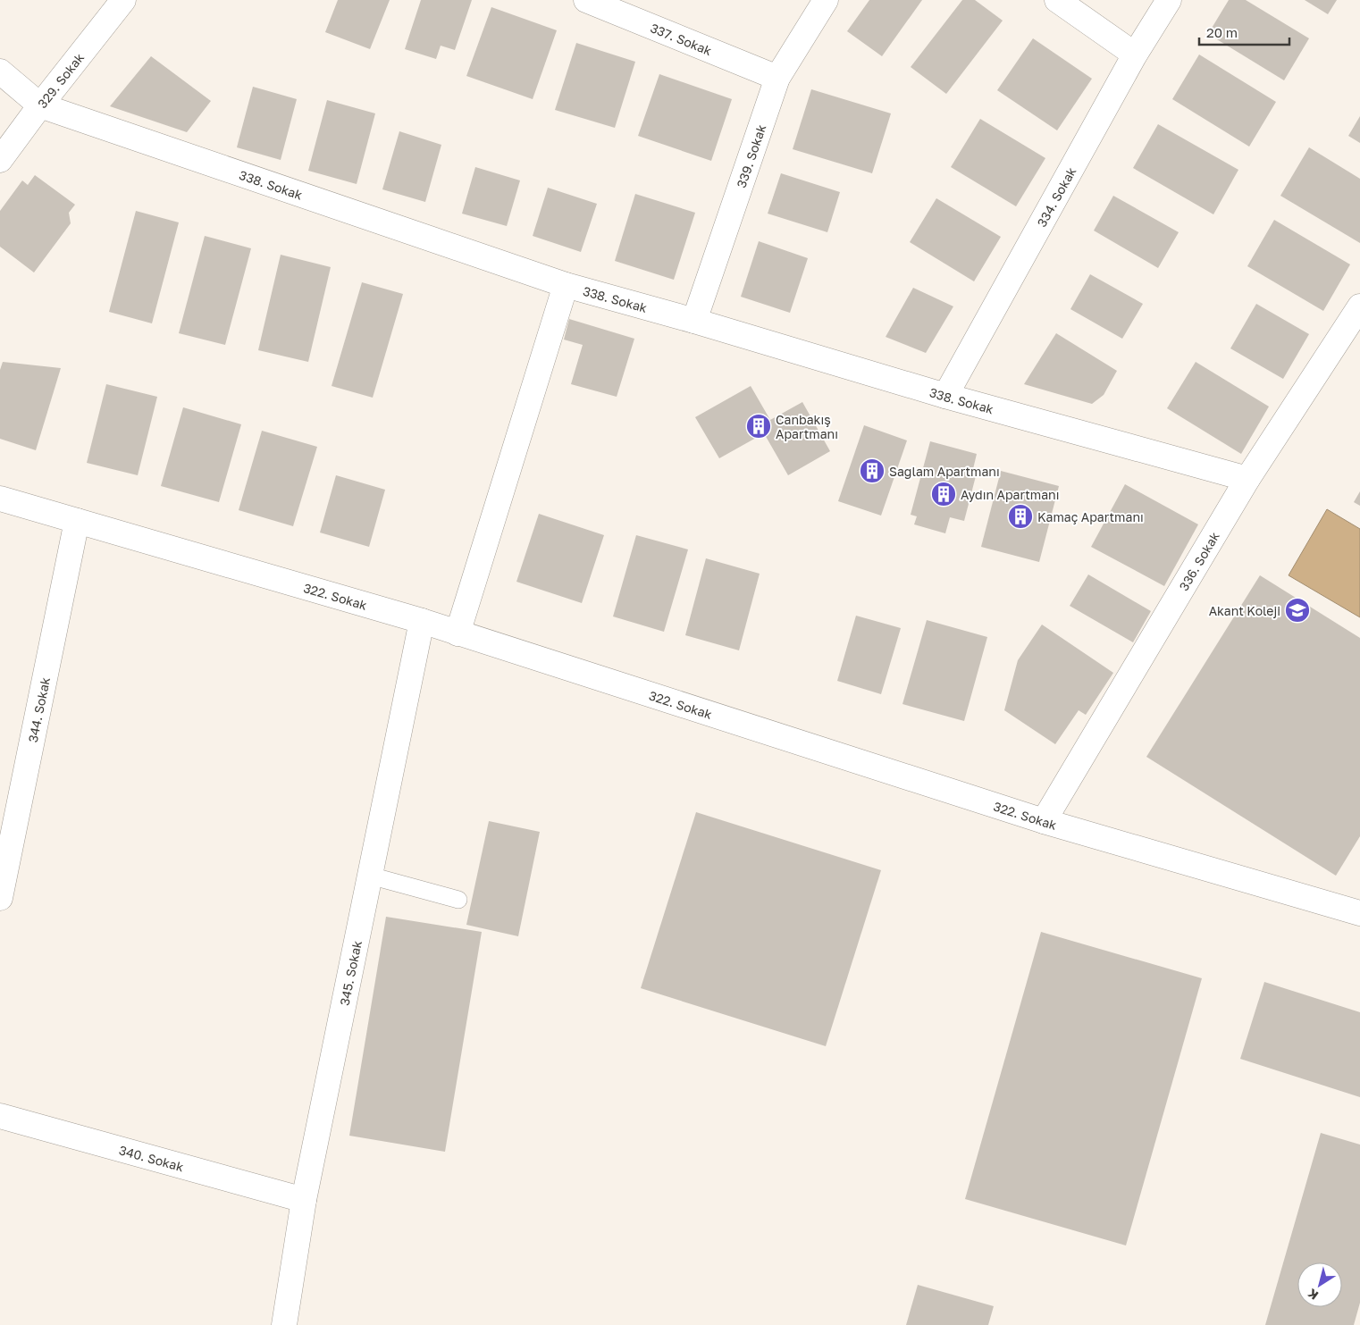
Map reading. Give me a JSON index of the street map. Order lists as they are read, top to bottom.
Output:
{
  "streets": {
    "street": [
      "337. Sokak",
      "329. Sokak",
      "339. Sokak",
      "338. Sokak",
      "334. Sokak",
      "336. Sokak",
      "322. Sokak",
      "344. Sokak",
      "345. Sokak",
      "340. Sokak"
    ]
  },
  "crossings": [
    ["337. Sokak", "339. Sokak"],
    ["329. Sokak", "338. Sokak"],
    ["339. Sokak", "338. Sokak"],
    ["338. Sokak", "334. Sokak"],
    ["338. Sokak", "336. Sokak"],
    ["336. Sokak", "322. Sokak"],
    ["322. Sokak", "344. Sokak"],
    ["322. Sokak", "345. Sokak"],
    ["345. Sokak", "340. Sokak"]
  ],
  "places": {
    "building": [
      "Canbakış Apartmanı",
      "Sağlam Apartmanı",
      "Aydın Apartmanı",
      "Kamaç Apartmanı"
    ],
    "school or university": ["Akant Koleji"]
  },
  "scale_bar": "20 m",
  "north": "bottom left"
}
